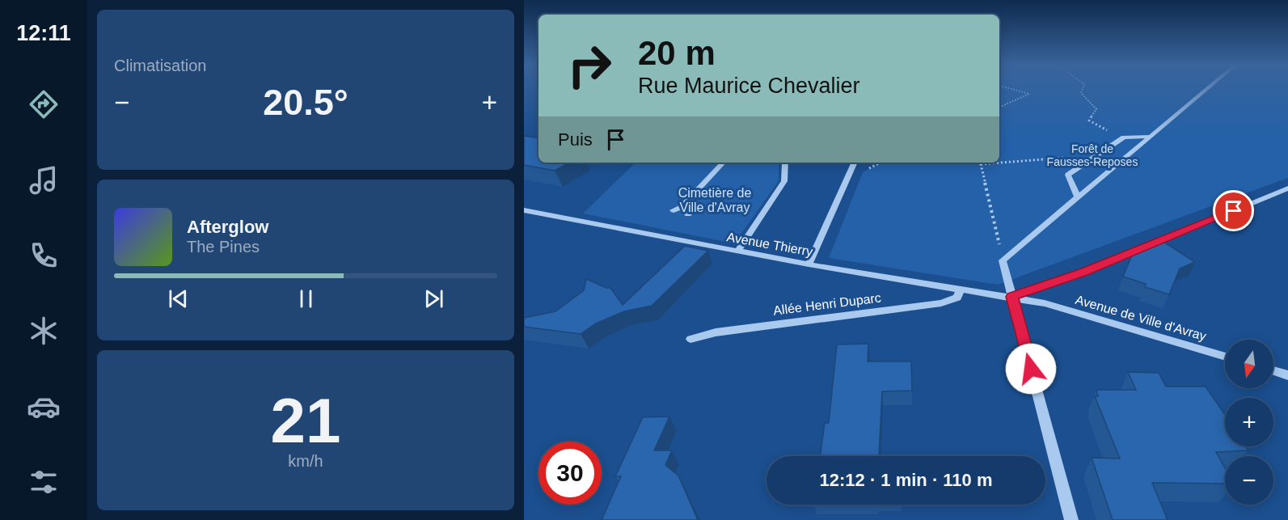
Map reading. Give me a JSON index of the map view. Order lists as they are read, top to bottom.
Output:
{
  "streets": {
    "street": ["Avenue Thierry", "Allée Henri Duparc", "Avenue de Ville d'Avray"]
  },
  "crossings": [
    ["Avenue Thierry", "Allée Henri Duparc"],
    ["Avenue Thierry", "Avenue de Ville d'Avray"]
  ],
  "parks": ["Forêt de Fausses-Reposes", "Cimetière de Ville d'Avray"],
  "north": "bottom",
  "page": {
    "tabs": "12:11",
    "tile": [
      "Climatisation",
      ["21", "km/h"]
    ],
    "turn": ["20 m", "Rue Maurice Chevalier"],
    "heat": ["−", "20.5°", "+"],
    "then": "Puis",
    "song": ["Afterglow", "The Pines"],
    "map_buttons": ["+", "−"],
    "limit": "30",
    "trip": "12:12 · 1 min · 110 m"
  }
}
